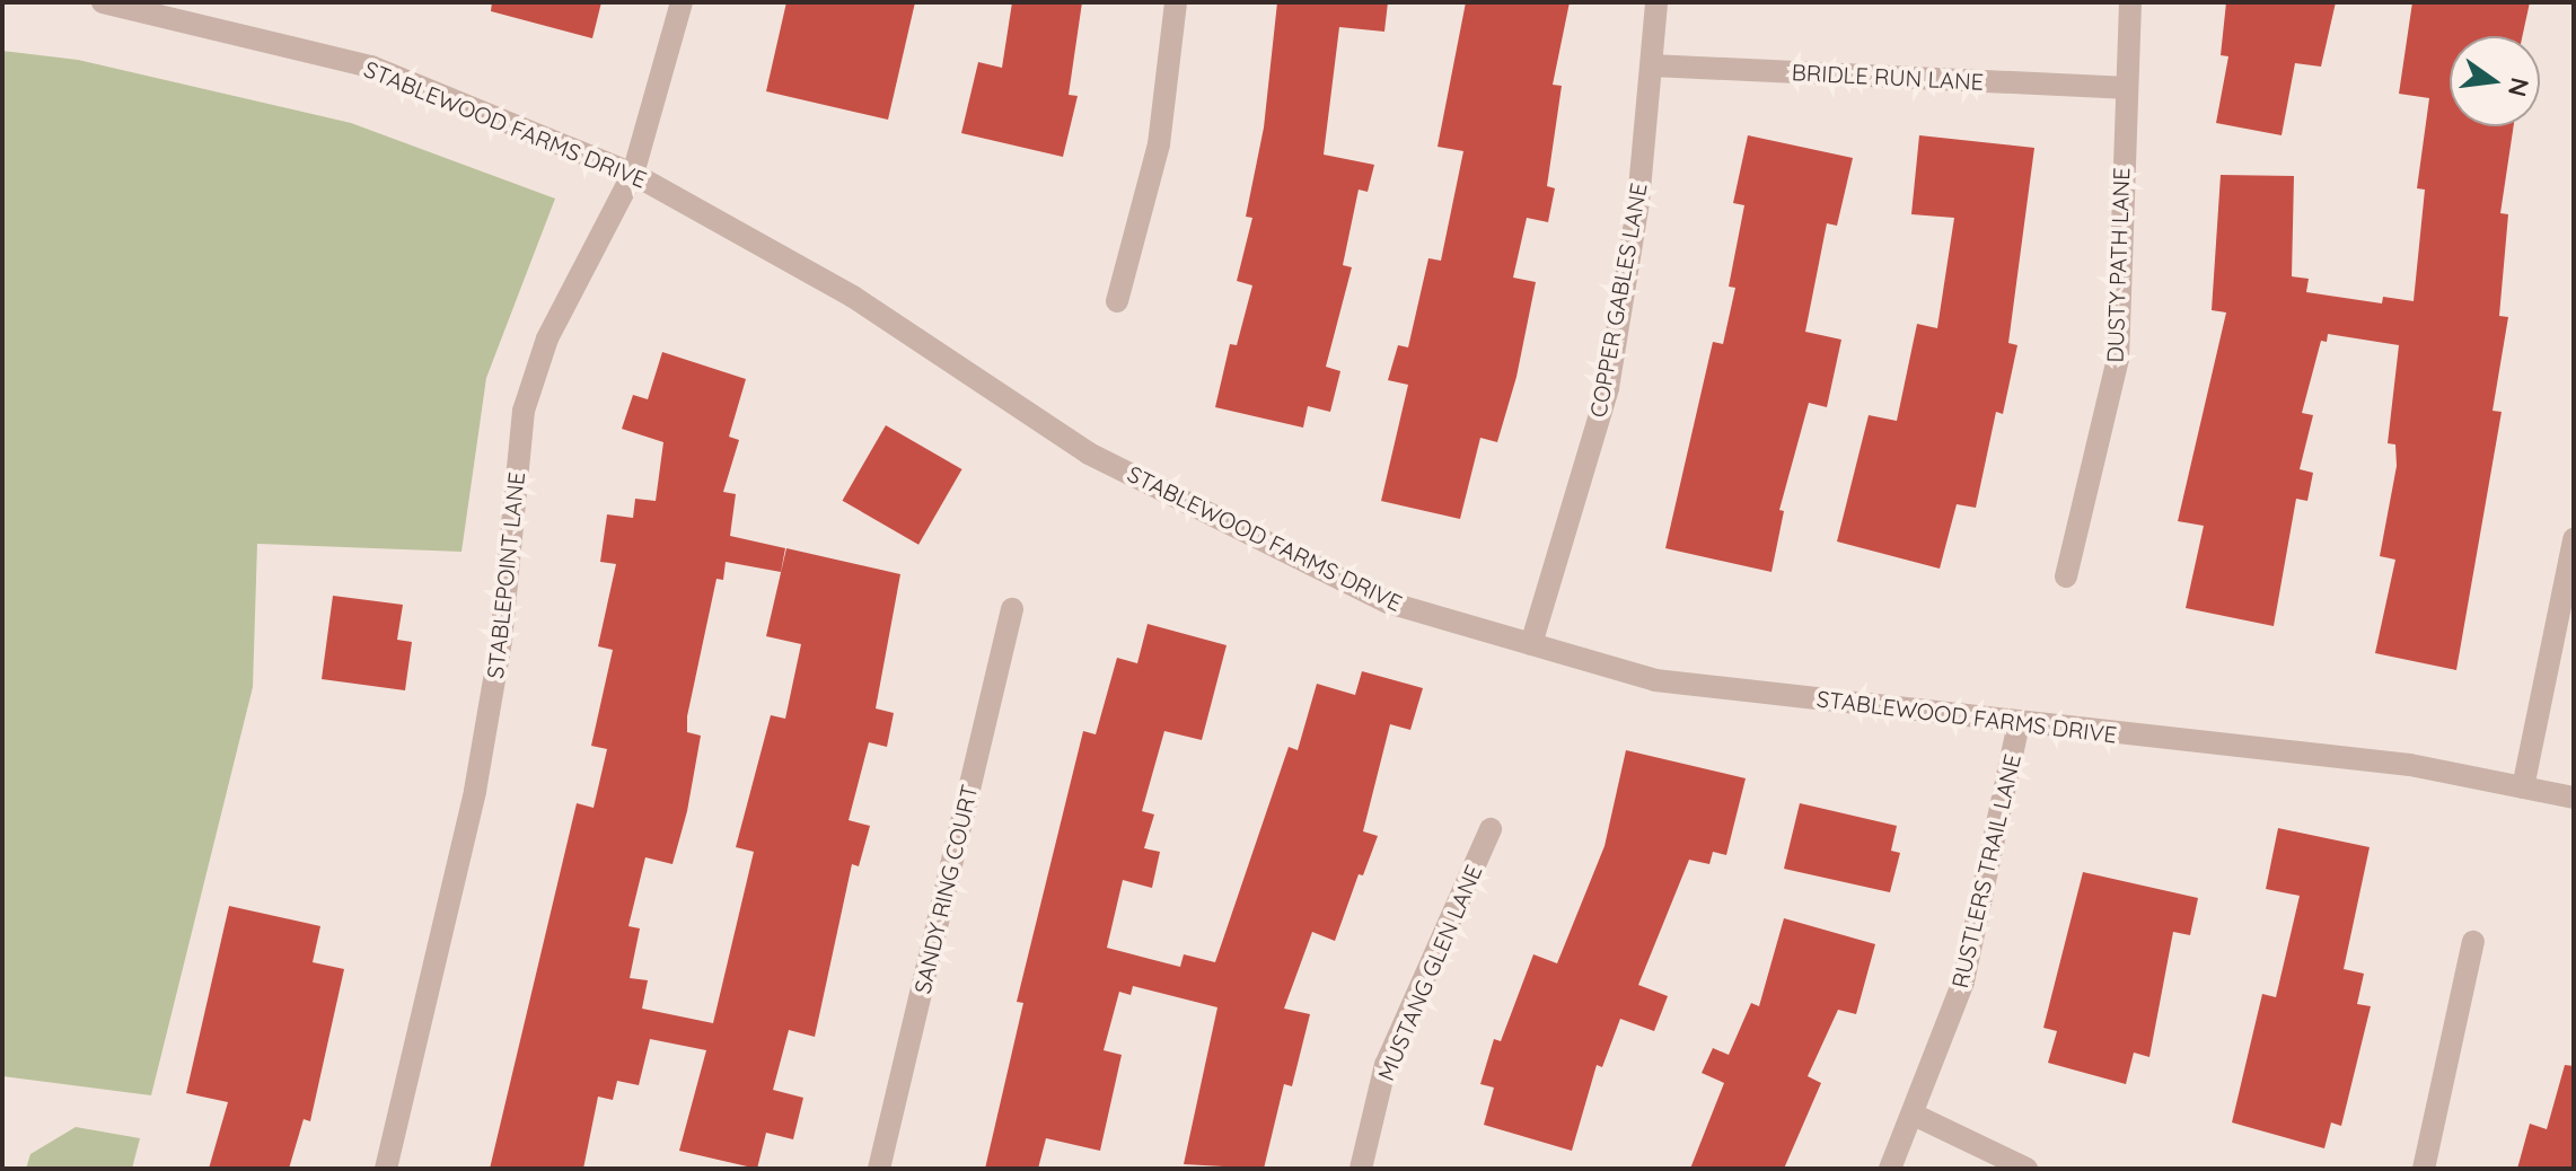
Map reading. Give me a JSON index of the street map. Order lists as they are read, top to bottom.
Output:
{
  "streets": {
    "street": [
      "BRIDLE RUN LANE",
      "STABLEWOOD FARMS DRIVE",
      "DUSTY PATH LANE",
      "COPPER GABLES LANE",
      "STABLEPOINT LANE",
      "RUSTLERS TRAIL LANE",
      "SANDY RING COURT",
      "MUSTANG GLEN LANE"
    ]
  },
  "crossings": [
    ["BRIDLE RUN LANE", "DUSTY PATH LANE"],
    ["BRIDLE RUN LANE", "COPPER GABLES LANE"],
    ["STABLEWOOD FARMS DRIVE", "COPPER GABLES LANE"],
    ["STABLEWOOD FARMS DRIVE", "STABLEPOINT LANE"],
    ["STABLEWOOD FARMS DRIVE", "RUSTLERS TRAIL LANE"]
  ],
  "north": "right"
}
